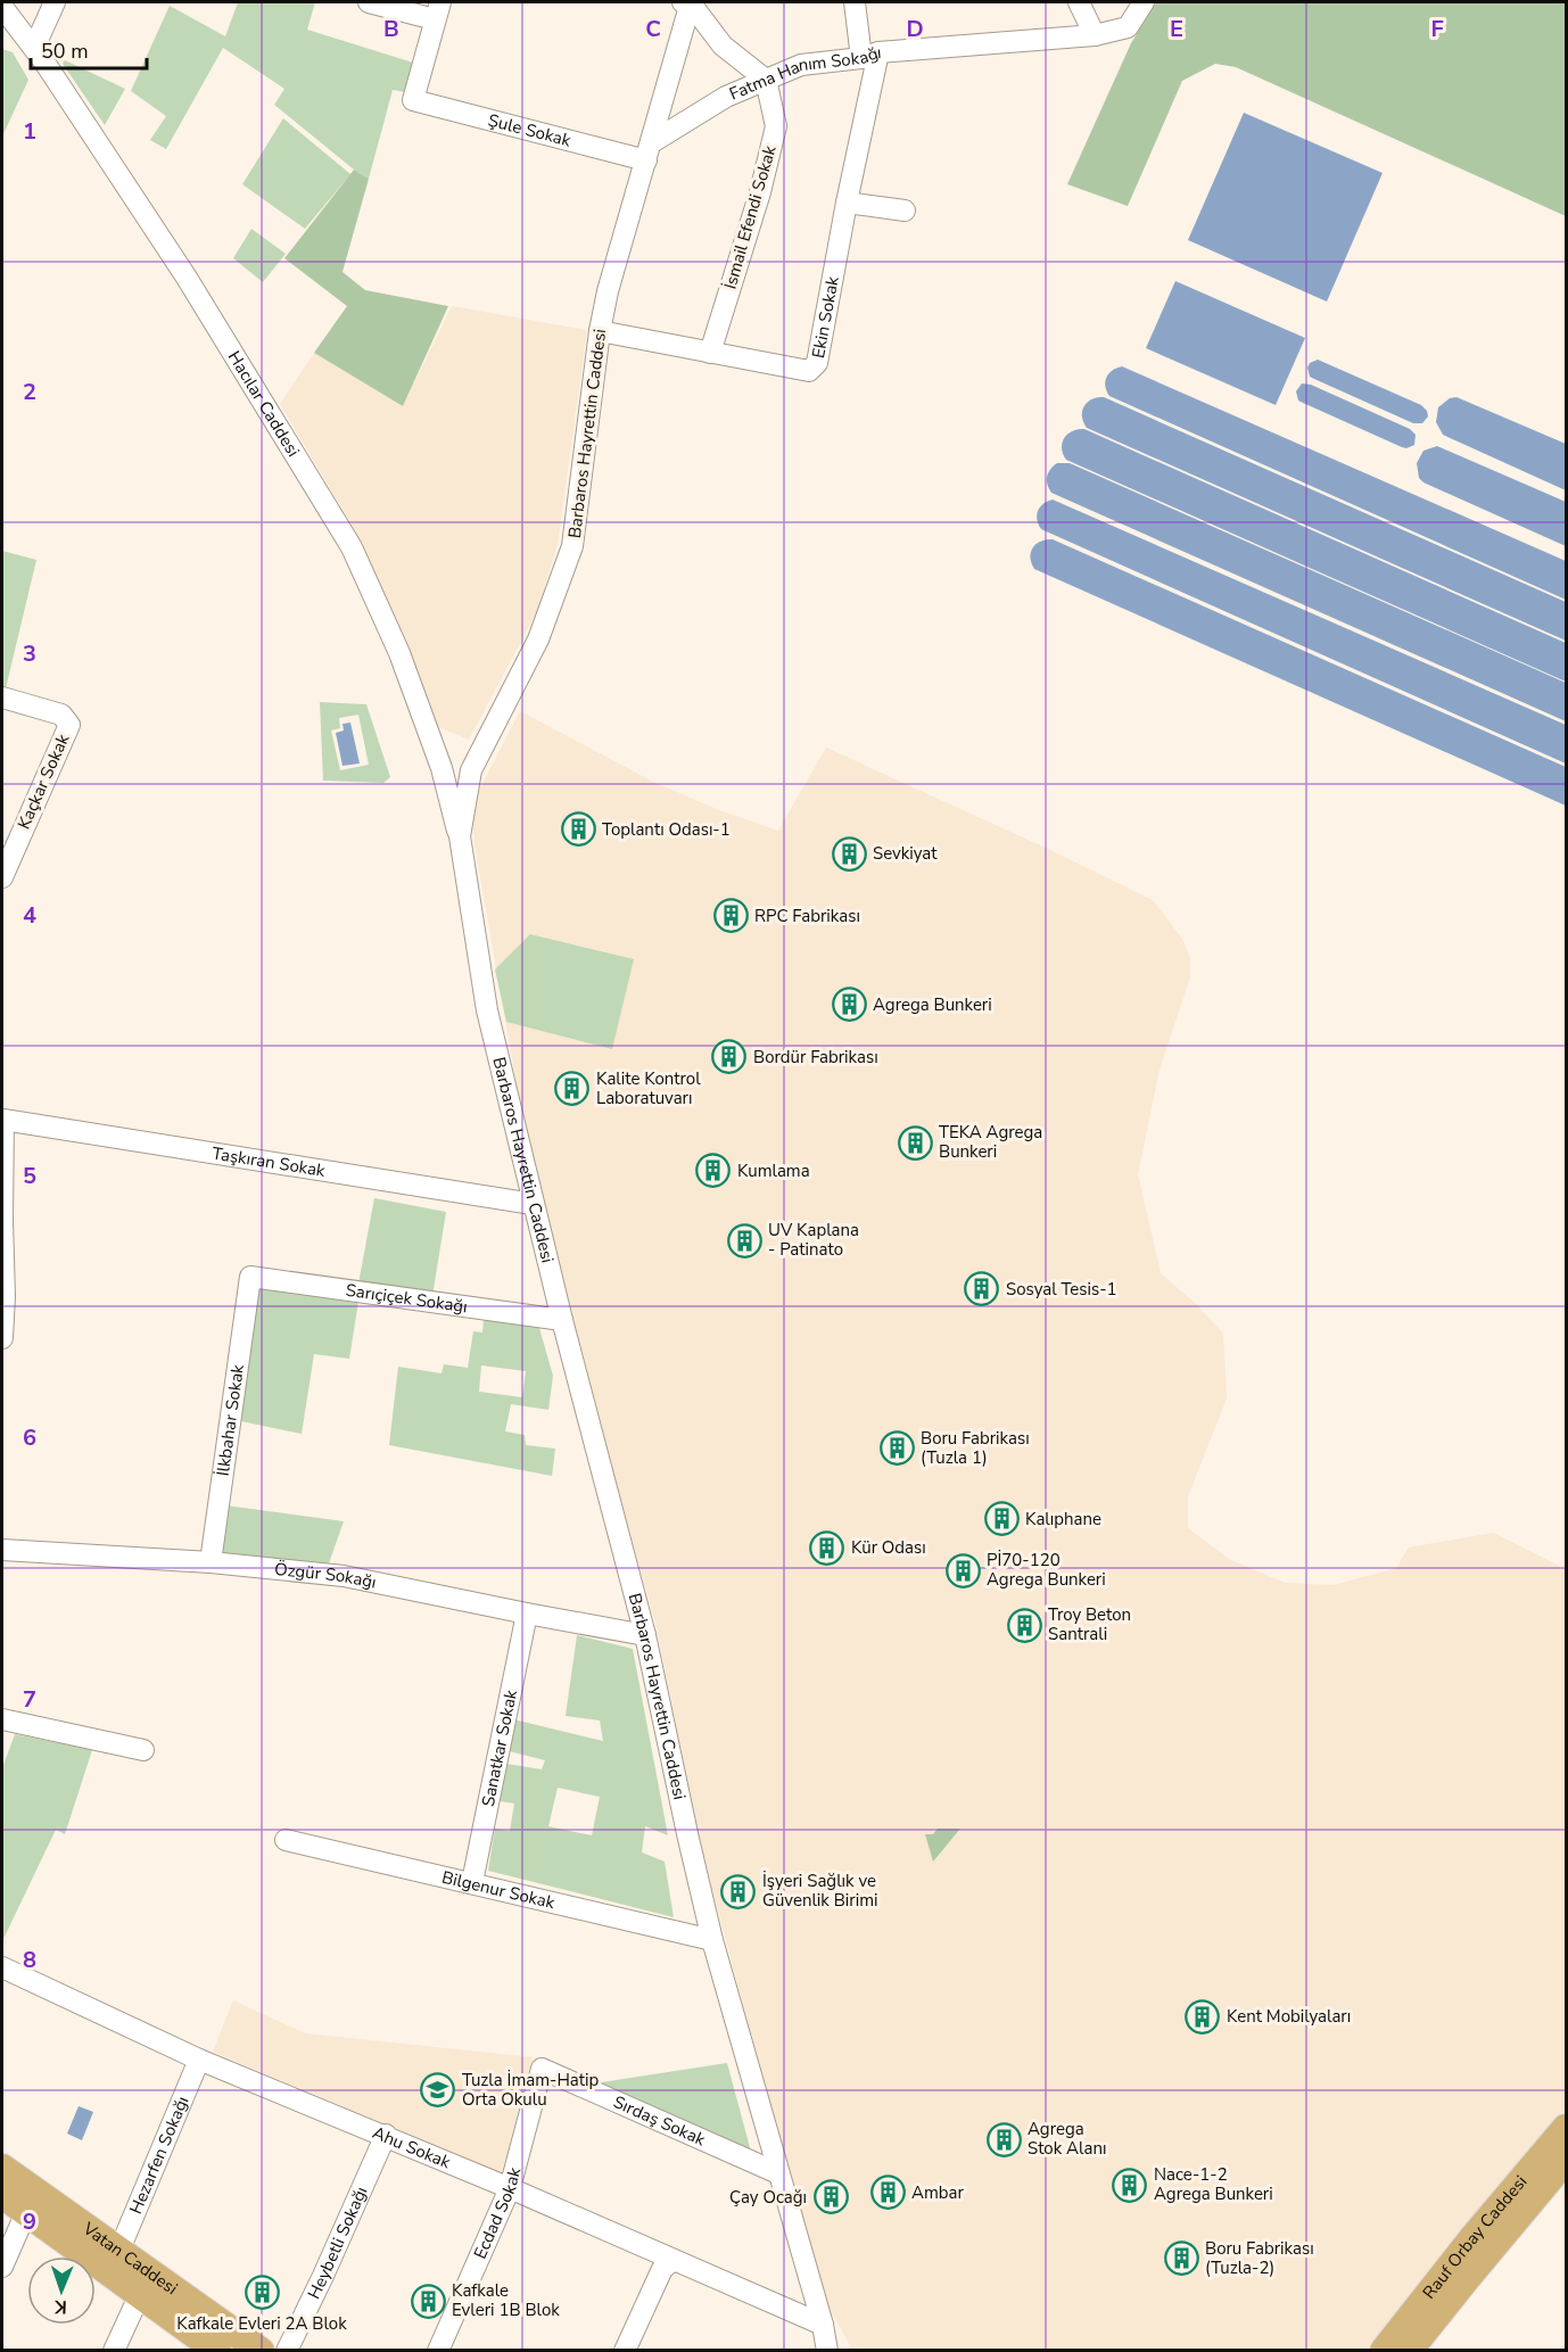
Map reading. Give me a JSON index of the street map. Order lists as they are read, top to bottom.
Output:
{
  "streets": {
    "main road": ["Rauf Orbay Caddesi", "Vatan Caddesi"],
    "street": [
      "Fatma Hanım Sokağı",
      "Şule Sokak",
      "İsmail Efendi Sokak",
      "Ekin Sokak",
      "Hacılar Caddesi",
      "Barbaros Hayrettin Caddesi",
      "Kaçkar Sokak",
      "Taşkıran Sokak",
      "Sarıçiçek Sokağı",
      "İlkbahar Sokak",
      "Özgür Sokağı",
      "Sanatkar Sokak",
      "Bilgenur Sokak",
      "Sırdaş Sokak",
      "Ahu Sokak",
      "Hezarfen Sokağı",
      "Ecdad Sokak",
      "Heybetli Sokağı"
    ]
  },
  "crossings": [
    ["Fatma Hanım Sokağı", "Şule Sokak"],
    ["Fatma Hanım Sokağı", "İsmail Efendi Sokak"],
    ["Fatma Hanım Sokağı", "Ekin Sokak"],
    ["Fatma Hanım Sokağı", "Barbaros Hayrettin Caddesi"],
    ["Şule Sokak", "Barbaros Hayrettin Caddesi"],
    ["İsmail Efendi Sokak", "Ekin Sokak"],
    ["Ekin Sokak", "Barbaros Hayrettin Caddesi"],
    ["Hacılar Caddesi", "Barbaros Hayrettin Caddesi"],
    ["Barbaros Hayrettin Caddesi", "Taşkıran Sokak"],
    ["Barbaros Hayrettin Caddesi", "Sarıçiçek Sokağı"],
    ["Barbaros Hayrettin Caddesi", "Özgür Sokağı"],
    ["Barbaros Hayrettin Caddesi", "Bilgenur Sokak"],
    ["Barbaros Hayrettin Caddesi", "Sırdaş Sokak"],
    ["Barbaros Hayrettin Caddesi", "Ahu Sokak"],
    ["Sarıçiçek Sokağı", "İlkbahar Sokak"],
    ["İlkbahar Sokak", "Özgür Sokağı"],
    ["Özgür Sokağı", "Sanatkar Sokak"],
    ["Sanatkar Sokak", "Bilgenur Sokak"],
    ["Sırdaş Sokak", "Ecdad Sokak"],
    ["Ahu Sokak", "Hezarfen Sokağı"],
    ["Ahu Sokak", "Ecdad Sokak"],
    ["Ahu Sokak", "Heybetli Sokağı"],
    ["Hezarfen Sokağı", "Vatan Caddesi"]
  ],
  "places": {
    "building": [
      "Toplantı Odası-1",
      "Sevkiyat",
      "RPC Fabrikası",
      "Agrega Bunkeri",
      "Bordür Fabrikası",
      "Kalite Kontrol Laboratuvarı",
      "TEKA Agrega Bunkeri",
      "Kumlama",
      "UV Kaplana - Patinato",
      "Sosyal Tesis-1",
      "Boru Fabrikası (Tuzla 1)",
      "Kalıphane",
      "Kür Odası",
      "Pİ70-120 Agrega Bunkeri",
      "Troy Beton Santrali",
      "İşyeri Sağlık ve Güvenlik Birimi",
      "Kent Mobilyaları",
      "Agrega Stok Alanı",
      "Nace-1-2 Agrega Bunkeri",
      "Ambar",
      "Çay Ocağı",
      "Boru Fabrikası (Tuzla-2)",
      "Kafkale Evleri 2A Blok",
      "Kafkale Evleri 1B Blok"
    ],
    "school or university": ["Tuzla İmam-Hatip Orta Okulu"]
  },
  "scale_bar": "50 m",
  "north": "bottom",
  "grid": {
    "columns": [
      "B",
      "C",
      "D",
      "E",
      "F"
    ],
    "rows": [
      "1",
      "2",
      "3",
      "4",
      "5",
      "6",
      "7",
      "8",
      "9"
    ]
  }
}
